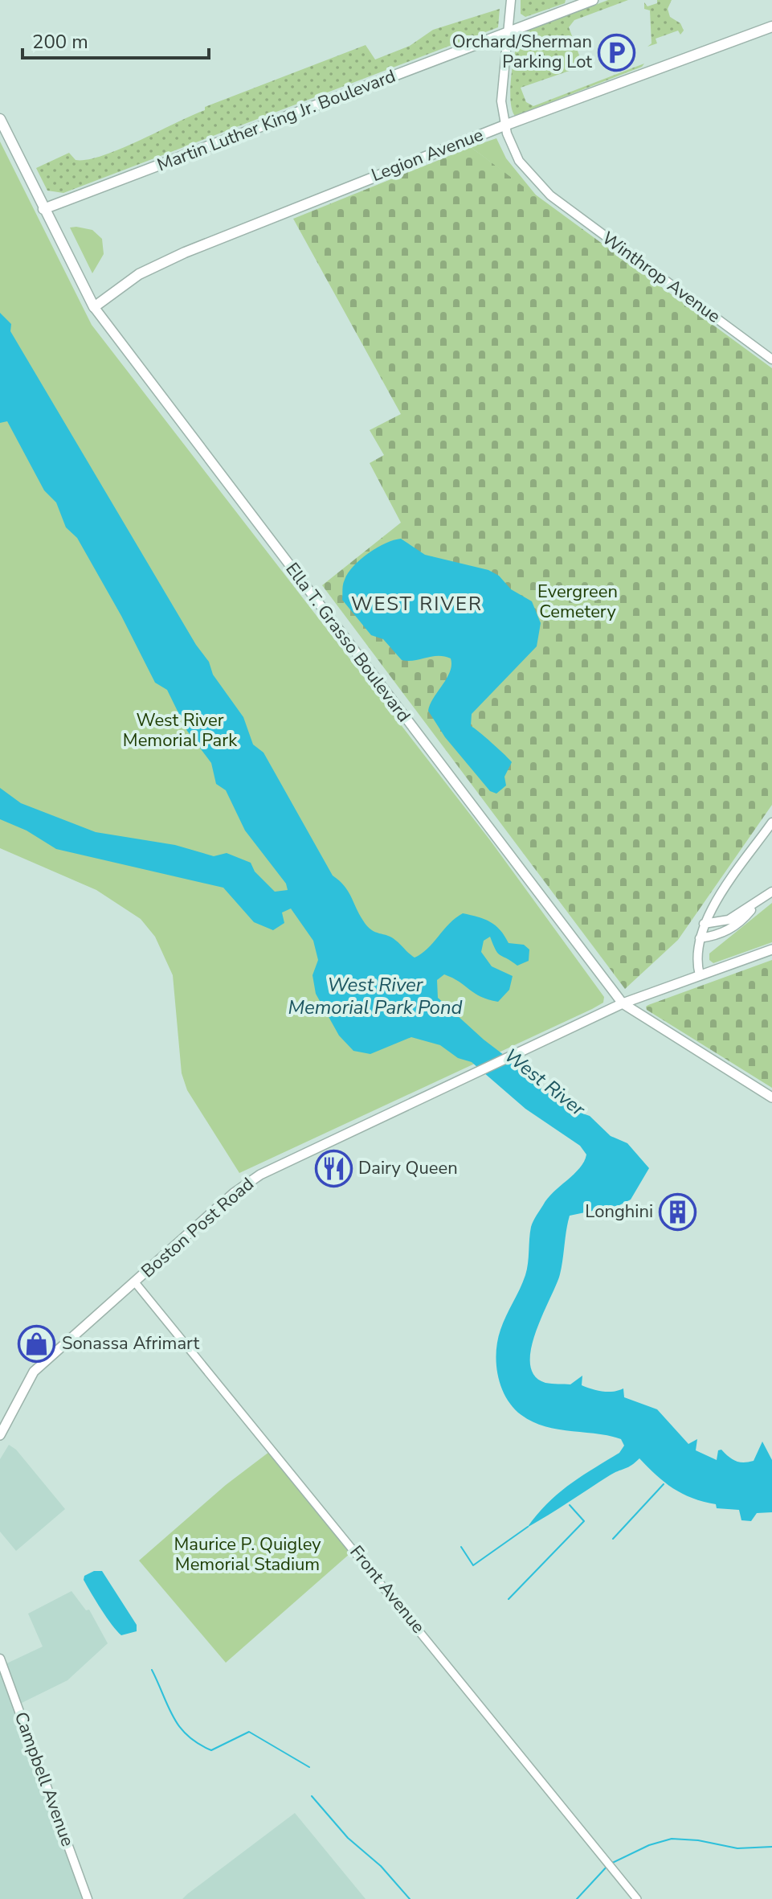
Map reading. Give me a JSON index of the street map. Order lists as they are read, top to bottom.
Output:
{
  "streets": {
    "highway": ["Martin Luther King Jr. Boulevard", "Legion Avenue", "Ella T. Grasso Boulevard"],
    "main road": ["Winthrop Avenue", "Boston Post Road", "Campbell Avenue"],
    "street": ["Front Avenue"]
  },
  "crossings": [
    ["Martin Luther King Jr. Boulevard", "Winthrop Avenue"],
    ["Martin Luther King Jr. Boulevard", "Ella T. Grasso Boulevard"],
    ["Legion Avenue", "Winthrop Avenue"],
    ["Legion Avenue", "Ella T. Grasso Boulevard"],
    ["Ella T. Grasso Boulevard", "Boston Post Road"],
    ["Boston Post Road", "Front Avenue"]
  ],
  "districts": ["WEST RIVER"],
  "water": ["West River Memorial Park Pond", "West River"],
  "parks": ["Evergreen Cemetery", "West River Memorial Park", "Maurice P. Quigley Memorial Stadium"],
  "places": {
    "parking": ["Orchard/Sherman Parking Lot"],
    "restaurant": ["Dairy Queen"],
    "building": ["Longhini"],
    "shop": ["Sonassa Afrimart"]
  },
  "scale_bar": "200 m"
}
